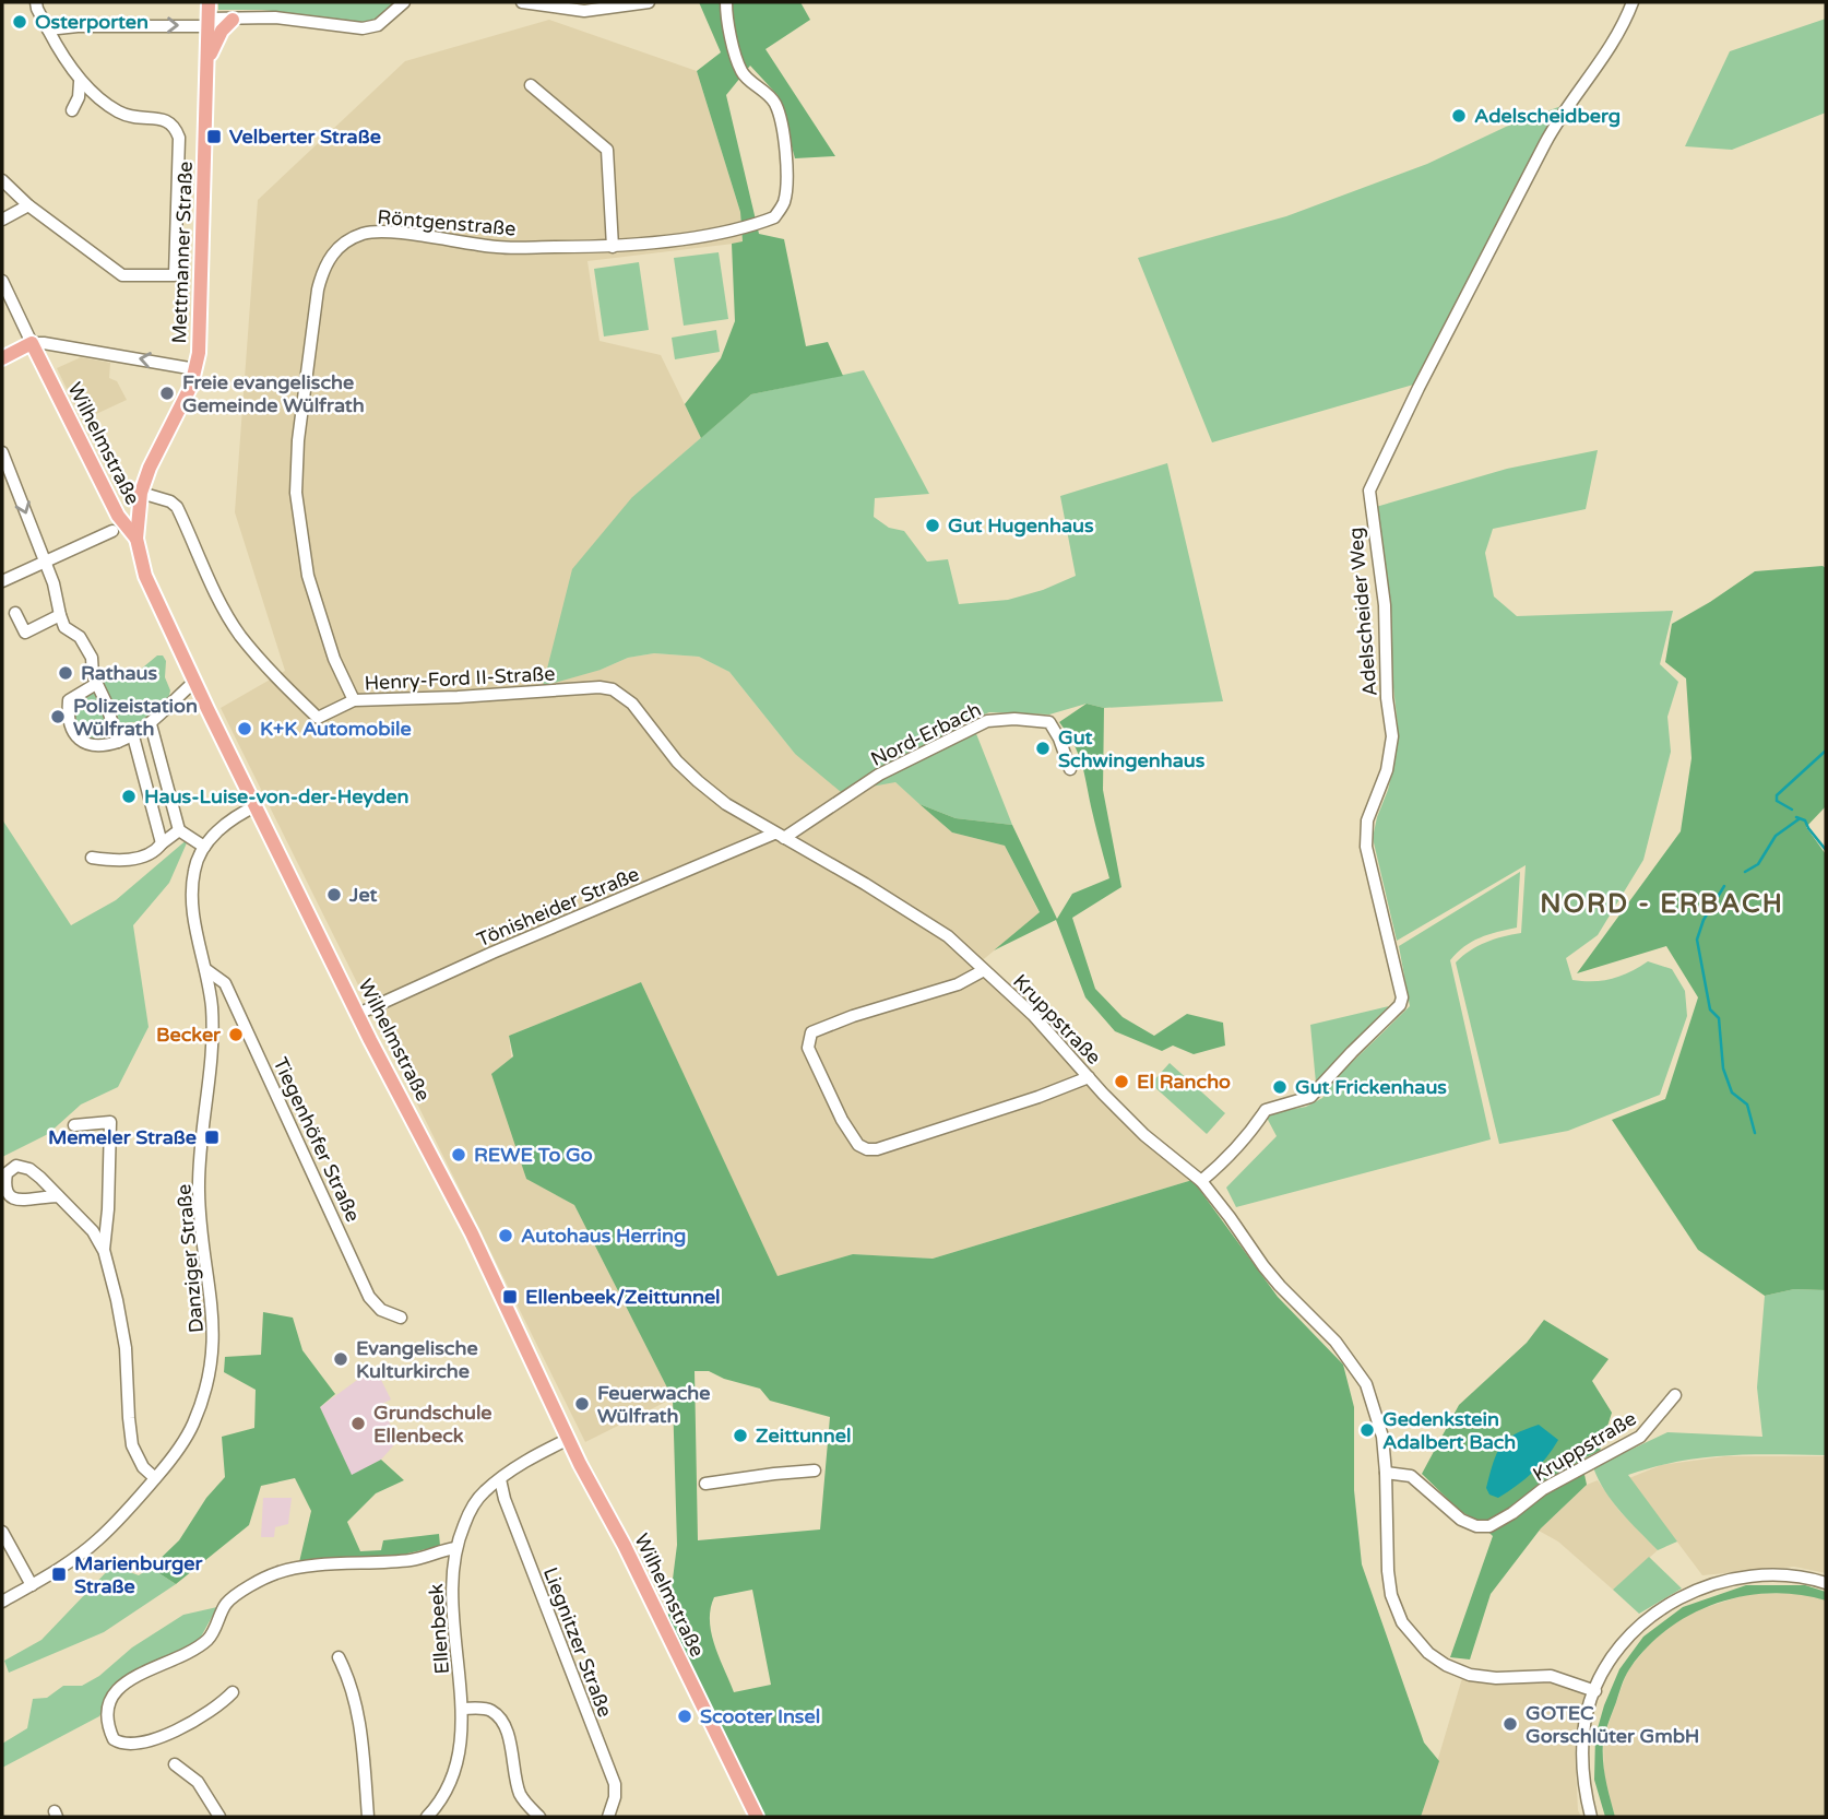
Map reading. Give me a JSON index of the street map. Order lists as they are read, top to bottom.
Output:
{
  "streets": {
    "main road": ["Mettmanner Straße", "Wilhelmstraße"],
    "street": [
      "Röntgenstraße",
      "Adelscheider Weg",
      "Henry-Ford II-Straße",
      "Nord-Erbach",
      "Tönisheider Straße",
      "Kruppstraße",
      "Tiegenhöfer Straße",
      "Danziger Straße",
      "Ellenbeek",
      "Liegnitzer Straße"
    ]
  },
  "crossings": [
    ["Röntgenstraße", "Henry-Ford II-Straße"],
    ["Mettmanner Straße", "Wilhelmstraße"],
    ["Mettmanner Straße", "Henry-Ford II-Straße"],
    ["Wilhelmstraße", "Tönisheider Straße"],
    ["Wilhelmstraße", "Danziger Straße"],
    ["Wilhelmstraße", "Ellenbeek"],
    ["Adelscheider Weg", "Kruppstraße"],
    ["Henry-Ford II-Straße", "Kruppstraße"],
    ["Nord-Erbach", "Tönisheider Straße"],
    ["Nord-Erbach", "Kruppstraße"],
    ["Tönisheider Straße", "Kruppstraße"],
    ["Tiegenhöfer Straße", "Danziger Straße"],
    ["Ellenbeek", "Liegnitzer Straße"]
  ],
  "districts": ["NORD - ERBACH"],
  "places": {
    "other": [
      "Osterporten",
      "Adelscheidberg",
      "Freie evangelische Gemeinde Wülfrath",
      "Gut Hugenhaus",
      "Rathaus",
      "Polizeistation Wülfrath",
      "K+K Automobile",
      "Gut Schwingenhaus",
      "Haus-Luise-von-der-Heyden",
      "Jet",
      "Becker",
      "El Rancho",
      "Gut Frickenhaus",
      "REWE To Go",
      "Autohaus Herring",
      "Evangelische Kulturkirche",
      "Feuerwache Wülfrath",
      "Grundschule Ellenbeck",
      "Gedenkstein Adalbert Bach",
      "Zeittunnel",
      "Scooter Insel",
      "GOTEC Gorschlüter GmbH"
    ],
    "transit": [
      "Velberter Straße",
      "Memeler Straße",
      "Ellenbeek/Zeittunnel",
      "Marienburger Straße"
    ]
  }
}
